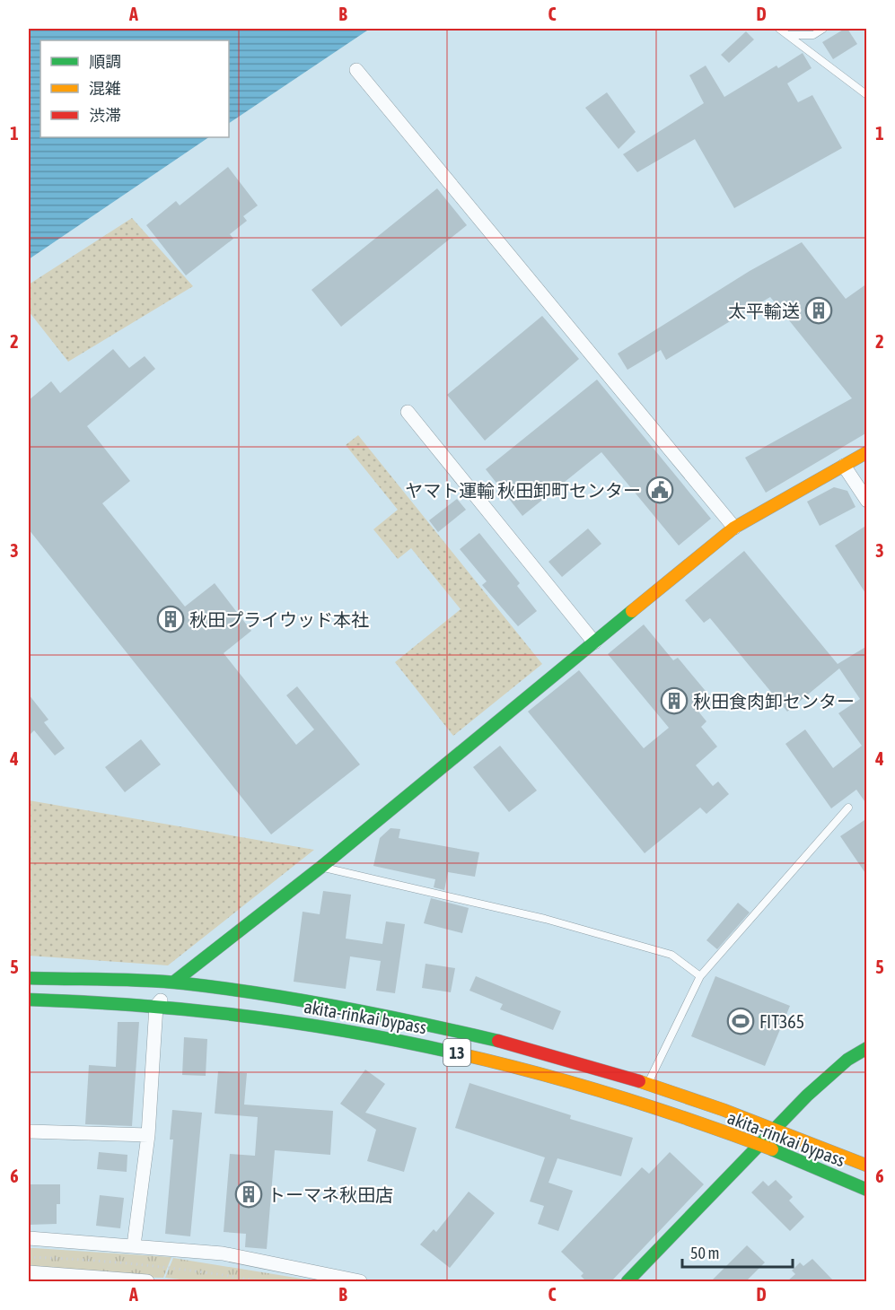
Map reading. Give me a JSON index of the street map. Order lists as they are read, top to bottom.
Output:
{
  "streets": {
    "main road": ["akita-rinkai bypass", "13"]
  },
  "places": {
    "building": [
      "太平輸送",
      "秋田プライウッド本社",
      "秋田食肉卸センター",
      "トーマネ秋田店"
    ],
    "public building": ["ヤマト運輸 秋田卸町センター"],
    "sports": ["FIT365"]
  },
  "legend": ["順調", "混雑", "渋滞"],
  "scale_bar": "50 m",
  "grid": {
    "columns": [
      "A",
      "B",
      "C",
      "D"
    ],
    "rows": [
      "1",
      "2",
      "3",
      "4",
      "5",
      "6"
    ]
  }
}
